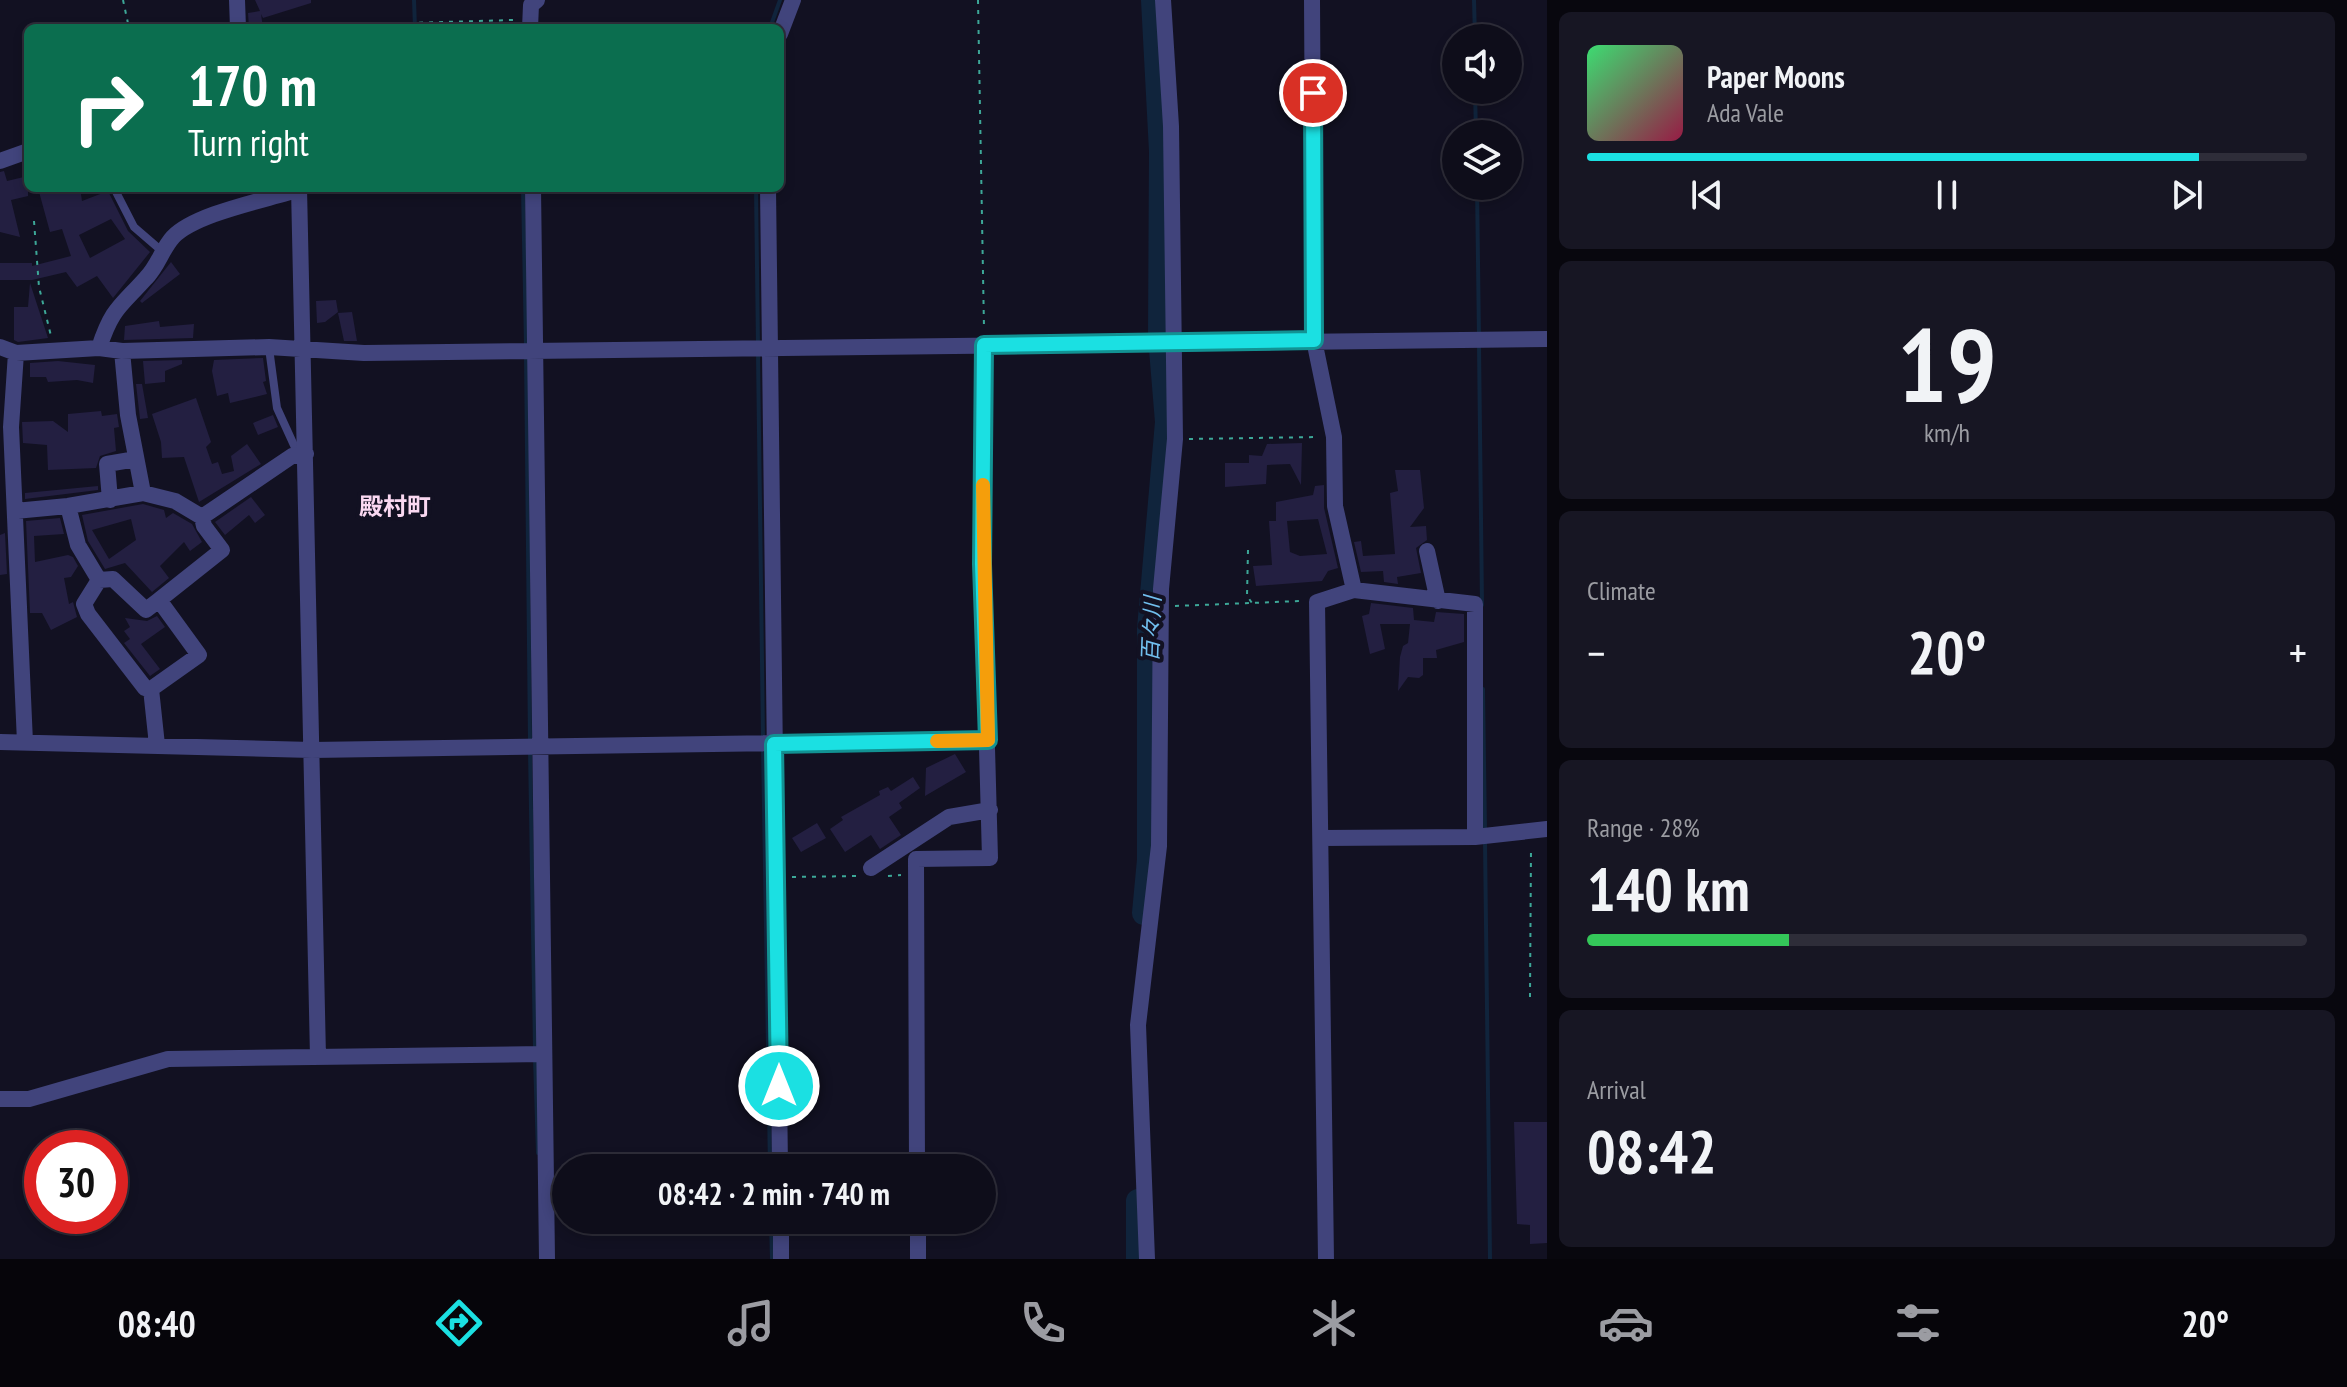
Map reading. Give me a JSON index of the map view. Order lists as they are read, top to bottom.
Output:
{
  "districts": ["殿村町"],
  "water": ["百々川"],
  "page": {
    "turn": ["170 m", "Turn right"],
    "song": ["Paper Moons", "Ada Vale"],
    "tile": [
      ["19", "km/h"],
      "Climate",
      ["Range · 28%", "140 km"],
      ["Arrival", "08:42"]
    ],
    "heat": ["−", "20°", "+"],
    "limit": "30",
    "trip": "08:42 · 2 min · 740 m",
    "tabs": ["08:40", "20°"]
  }
}
